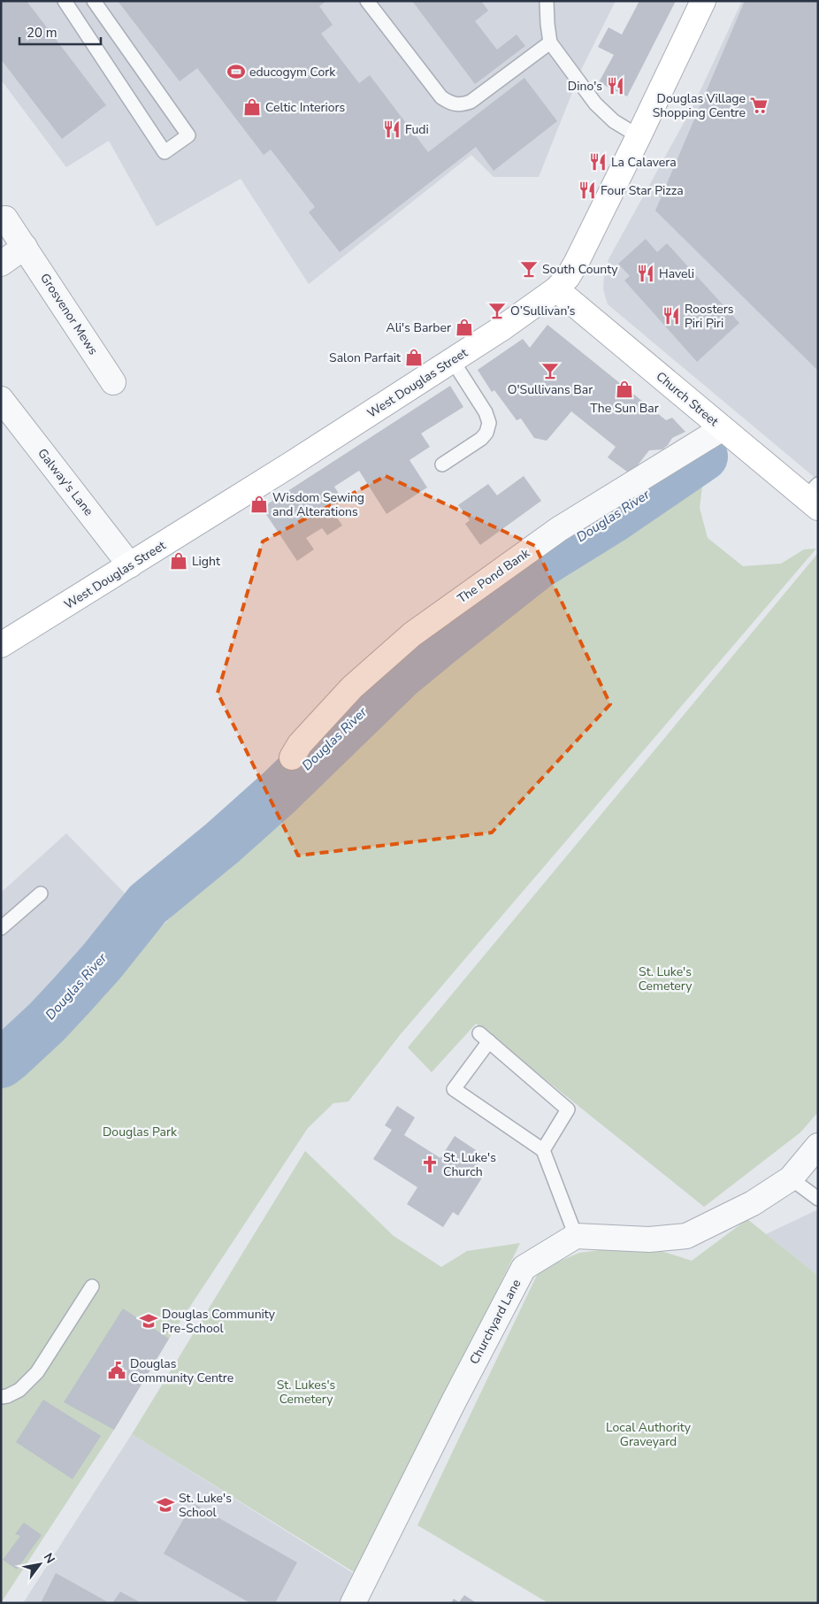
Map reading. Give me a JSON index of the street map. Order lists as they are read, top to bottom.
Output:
{
  "streets": {
    "main road": ["West Douglas Street", "Church Street"],
    "street": [
      "Grosvenor Mews",
      "Galway's Lane",
      "The Pond Bank",
      "Churchyard Lane"
    ]
  },
  "crossings": [
    ["West Douglas Street", "Church Street"],
    ["West Douglas Street", "Galway's Lane"],
    ["Church Street", "The Pond Bank"]
  ],
  "water": ["Douglas River"],
  "parks": [
    "St. Luke's Cemetery",
    "Douglas Park",
    "St. Lukes's Cemetery",
    "Local Authority Graveyard"
  ],
  "places": {
    "sports": ["educogym Cork"],
    "restaurant": [
      "Dino's",
      "Fudi",
      "La Calavera",
      "Four Star Pizza",
      "Haveli",
      "Roosters Piri Piri"
    ],
    "supermarket": ["Douglas Village Shopping Centre"],
    "shop": [
      "Celtic Interiors",
      "Ali's Barber",
      "Salon Parfait",
      "The Sun Bar",
      "Wisdom Sewing and Alterations",
      "Light"
    ],
    "bar": ["South County", "O’Sullivan’s", "O'Sullivans Bar"],
    "church": ["St. Luke's Church"],
    "school or university": ["Douglas Community Pre-School", "St. Luke's School"],
    "public building": ["Douglas Community Centre"]
  },
  "scale_bar": "20 m",
  "north": "top right"
}
